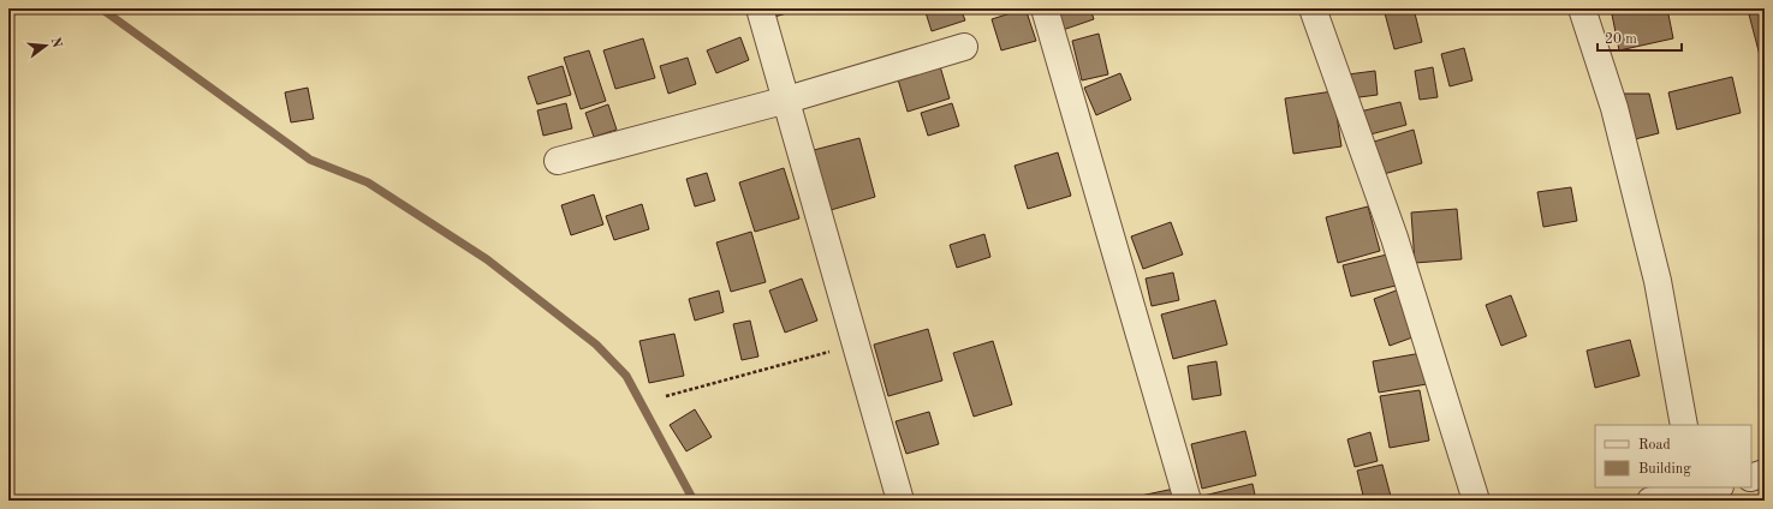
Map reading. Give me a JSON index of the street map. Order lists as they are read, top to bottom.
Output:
{
  "legend": ["Road", "Building"],
  "scale_bar": "20 m",
  "north": "right"
}
